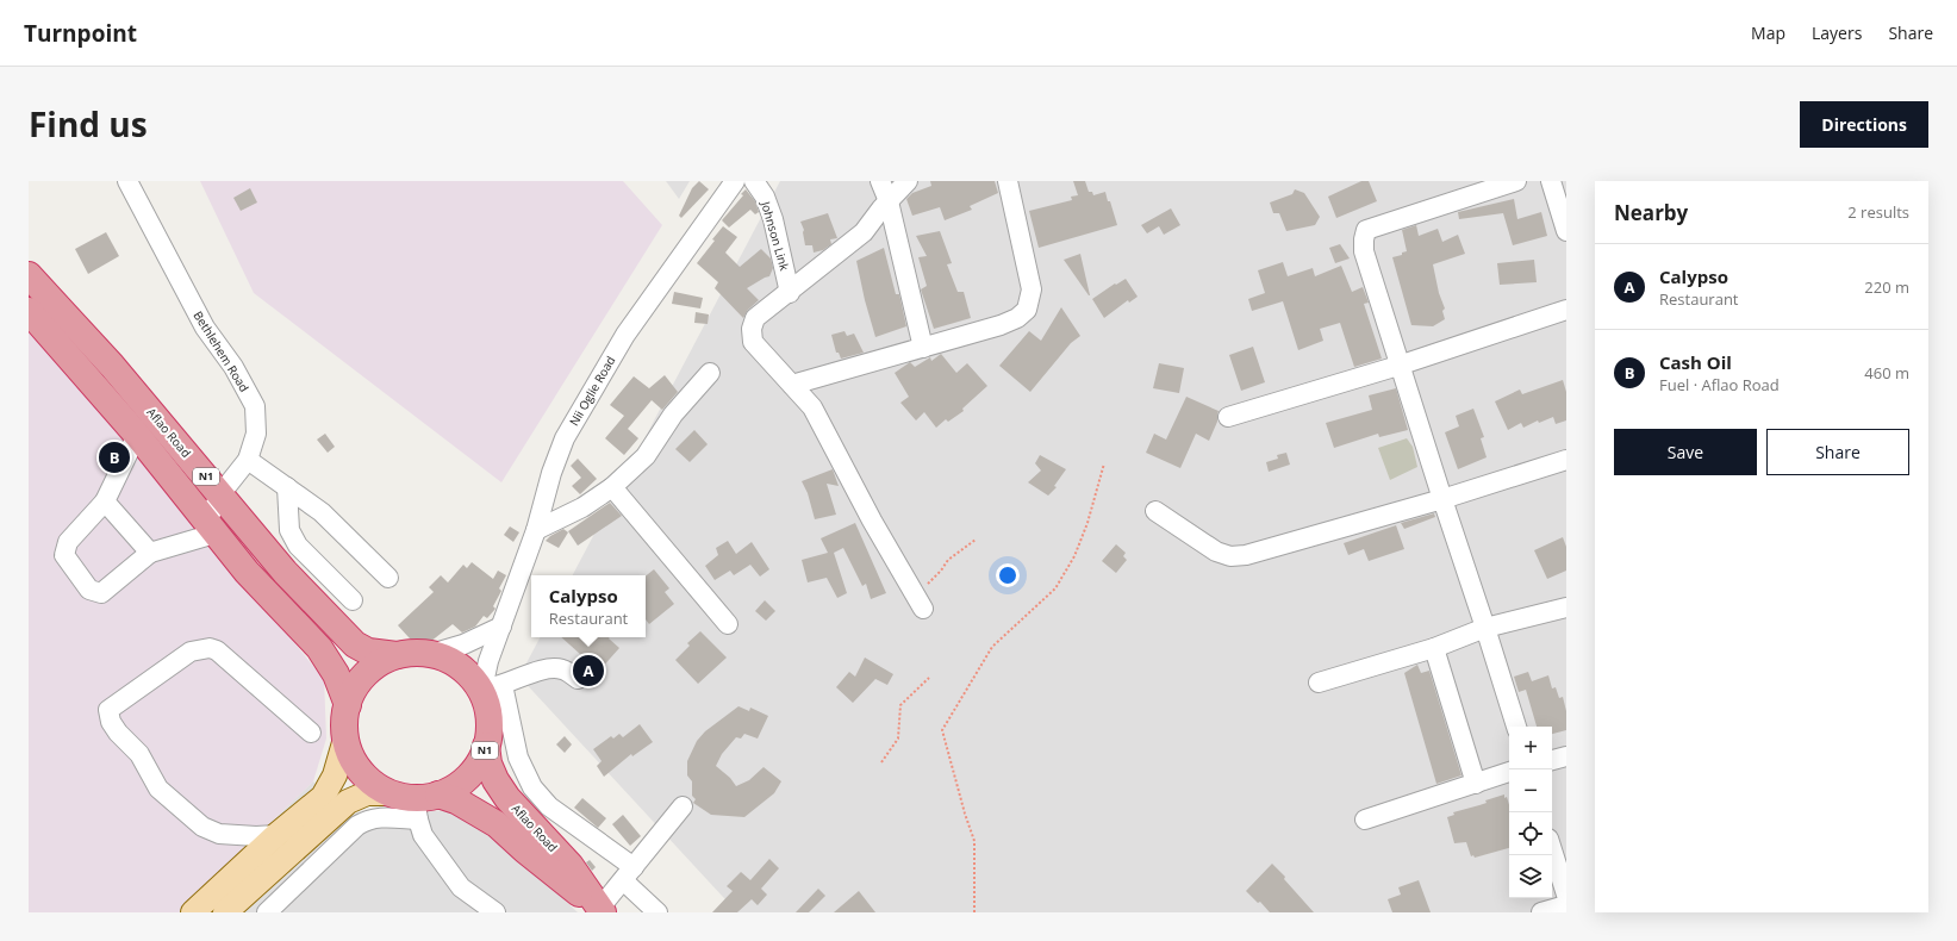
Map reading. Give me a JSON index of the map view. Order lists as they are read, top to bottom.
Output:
{
  "streets": {
    "highway": ["Aflao Road", "N1"],
    "street": ["Johnson Link", "Bethlehem Road", "Nii Oglie Road"]
  },
  "crossings": [
    ["Bethlehem Road", "Aflao Road"],
    ["Bethlehem Road", "N1"],
    ["Nii Oglie Road", "Aflao Road"],
    ["Nii Oglie Road", "N1"],
    ["Aflao Road", "N1"]
  ],
  "page": {
    "header": "Turnpoint",
    "nav": ["Map", "Layers", "Share"],
    "title": "Find us",
    "buttons": [
      "Directions",
      ["Save", "Share"]
    ],
    "heading": ["Nearby", "2 results"],
    "list": [
      {
        "mark": "A",
        "name": "Calypso",
        "note": "Restaurant",
        "value": "220 m"
      },
      {
        "mark": "B",
        "name": "Cash Oil",
        "note": "Fuel · Aflao Road",
        "value": "460 m"
      }
    ],
    "pins": ["B", "A"],
    "popup": ["Calypso", "Restaurant"],
    "map_buttons": ["+", "−"]
  }
}
